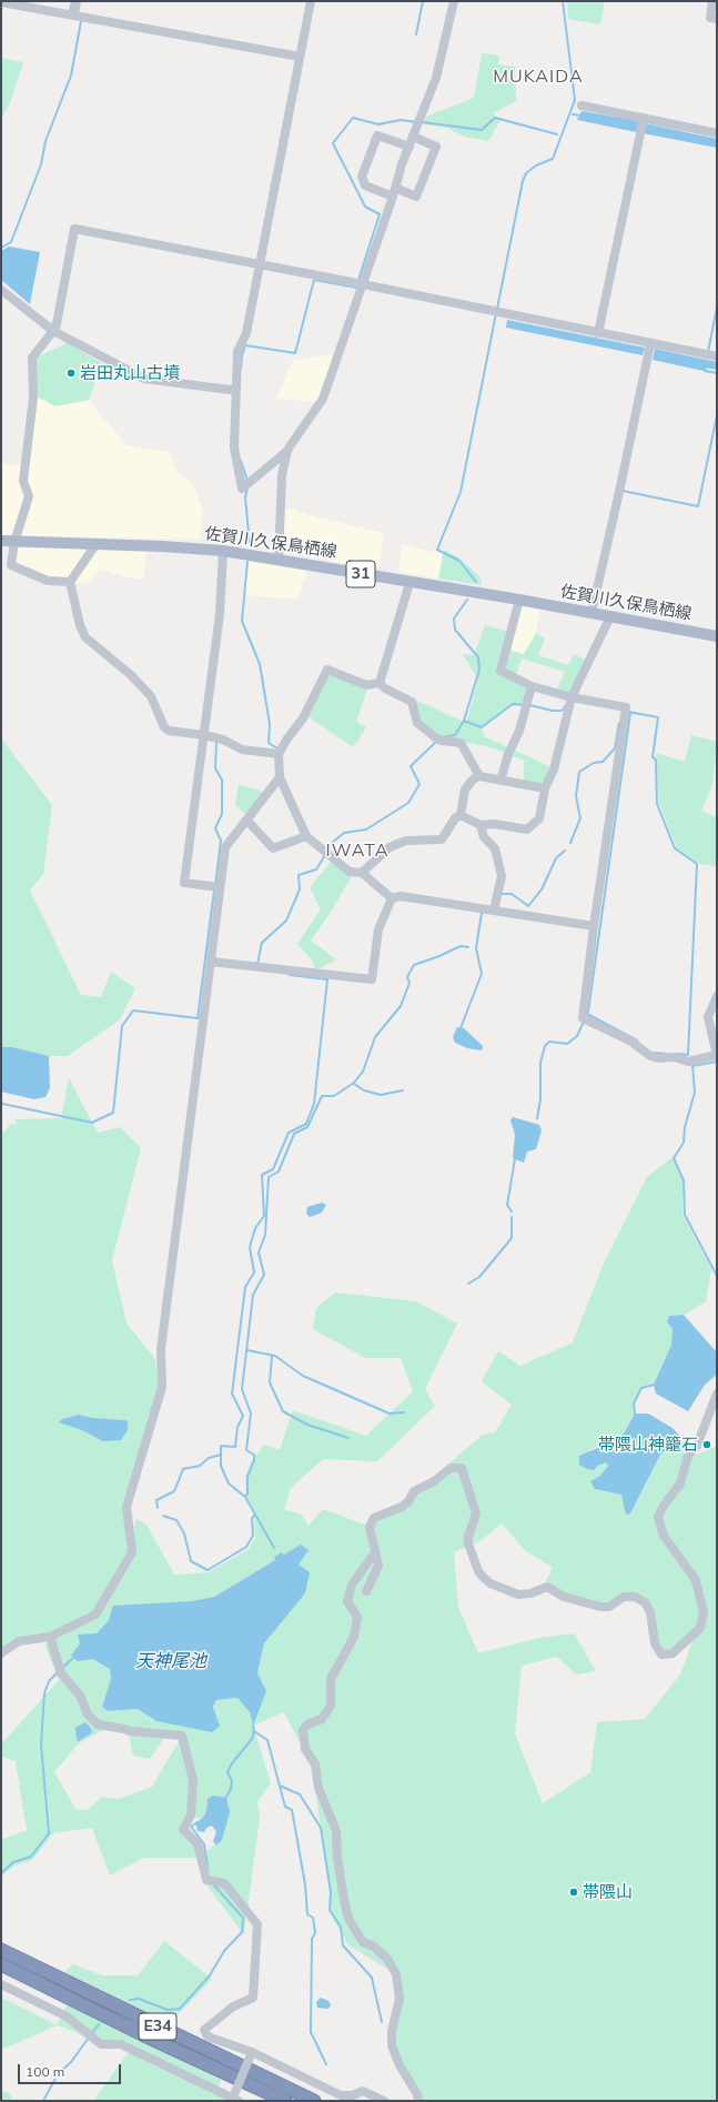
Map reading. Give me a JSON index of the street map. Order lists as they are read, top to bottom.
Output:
{
  "streets": {
    "highway": ["E34"],
    "main road": ["佐賀川久保鳥栖線", "31"]
  },
  "districts": ["MUKAIDA", "IWATA"],
  "water": ["天神尾池"],
  "places": ["岩田丸山古墳", "帯隈山神籠石", "帯隈山"],
  "scale_bar": "100 m"
}
